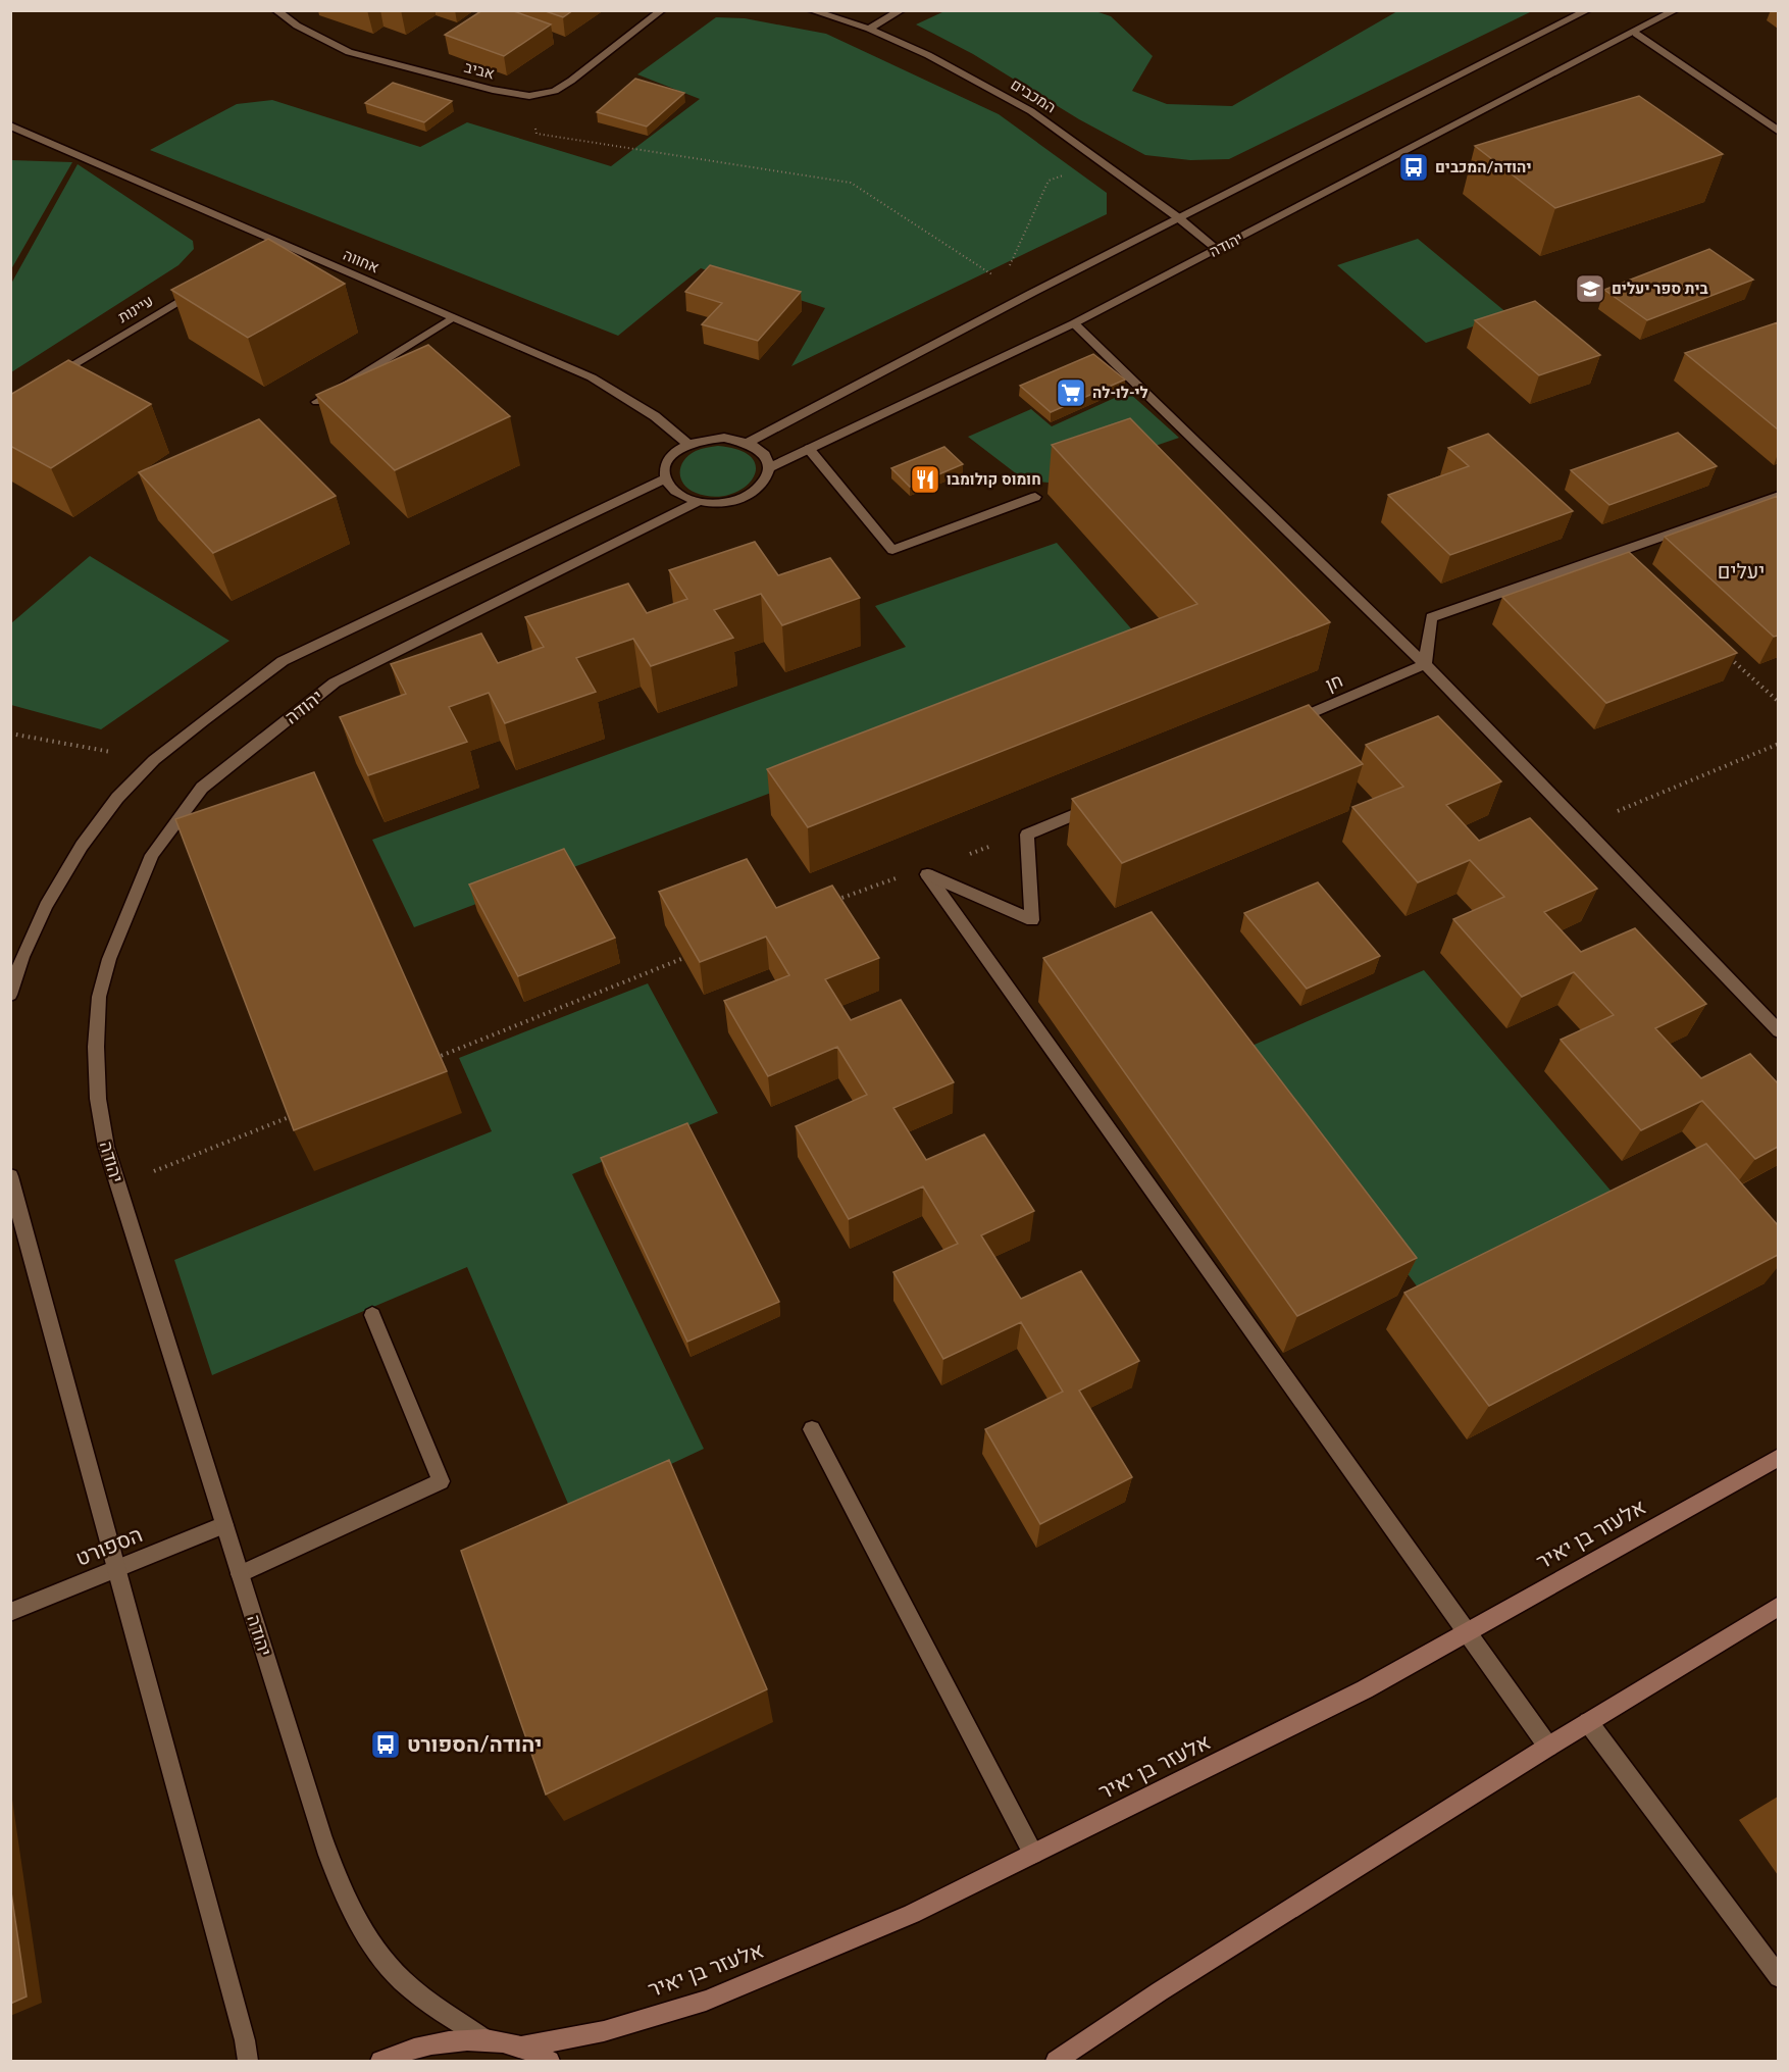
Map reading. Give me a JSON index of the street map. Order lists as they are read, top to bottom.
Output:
{
  "streets": {
    "main road": ["אלעזר בן יאיר"],
    "street": [
      "אביב",
      "המכבים",
      "יהודה",
      "אחווה",
      "עיינות",
      "חן",
      "הספורט"
    ]
  },
  "crossings": [
    ["המכבים", "יהודה"],
    ["יהודה", "אחווה"],
    ["יהודה", "הספורט"]
  ],
  "districts": ["יעלים"],
  "places": {
    "bus stop": ["יהודה/המכבים", "יהודה/הספורט"],
    "school or university": ["בית ספר יעלים"],
    "supermarket": ["לי-לו-לה"],
    "restaurant": ["חומוס קולומבו"]
  }
}
